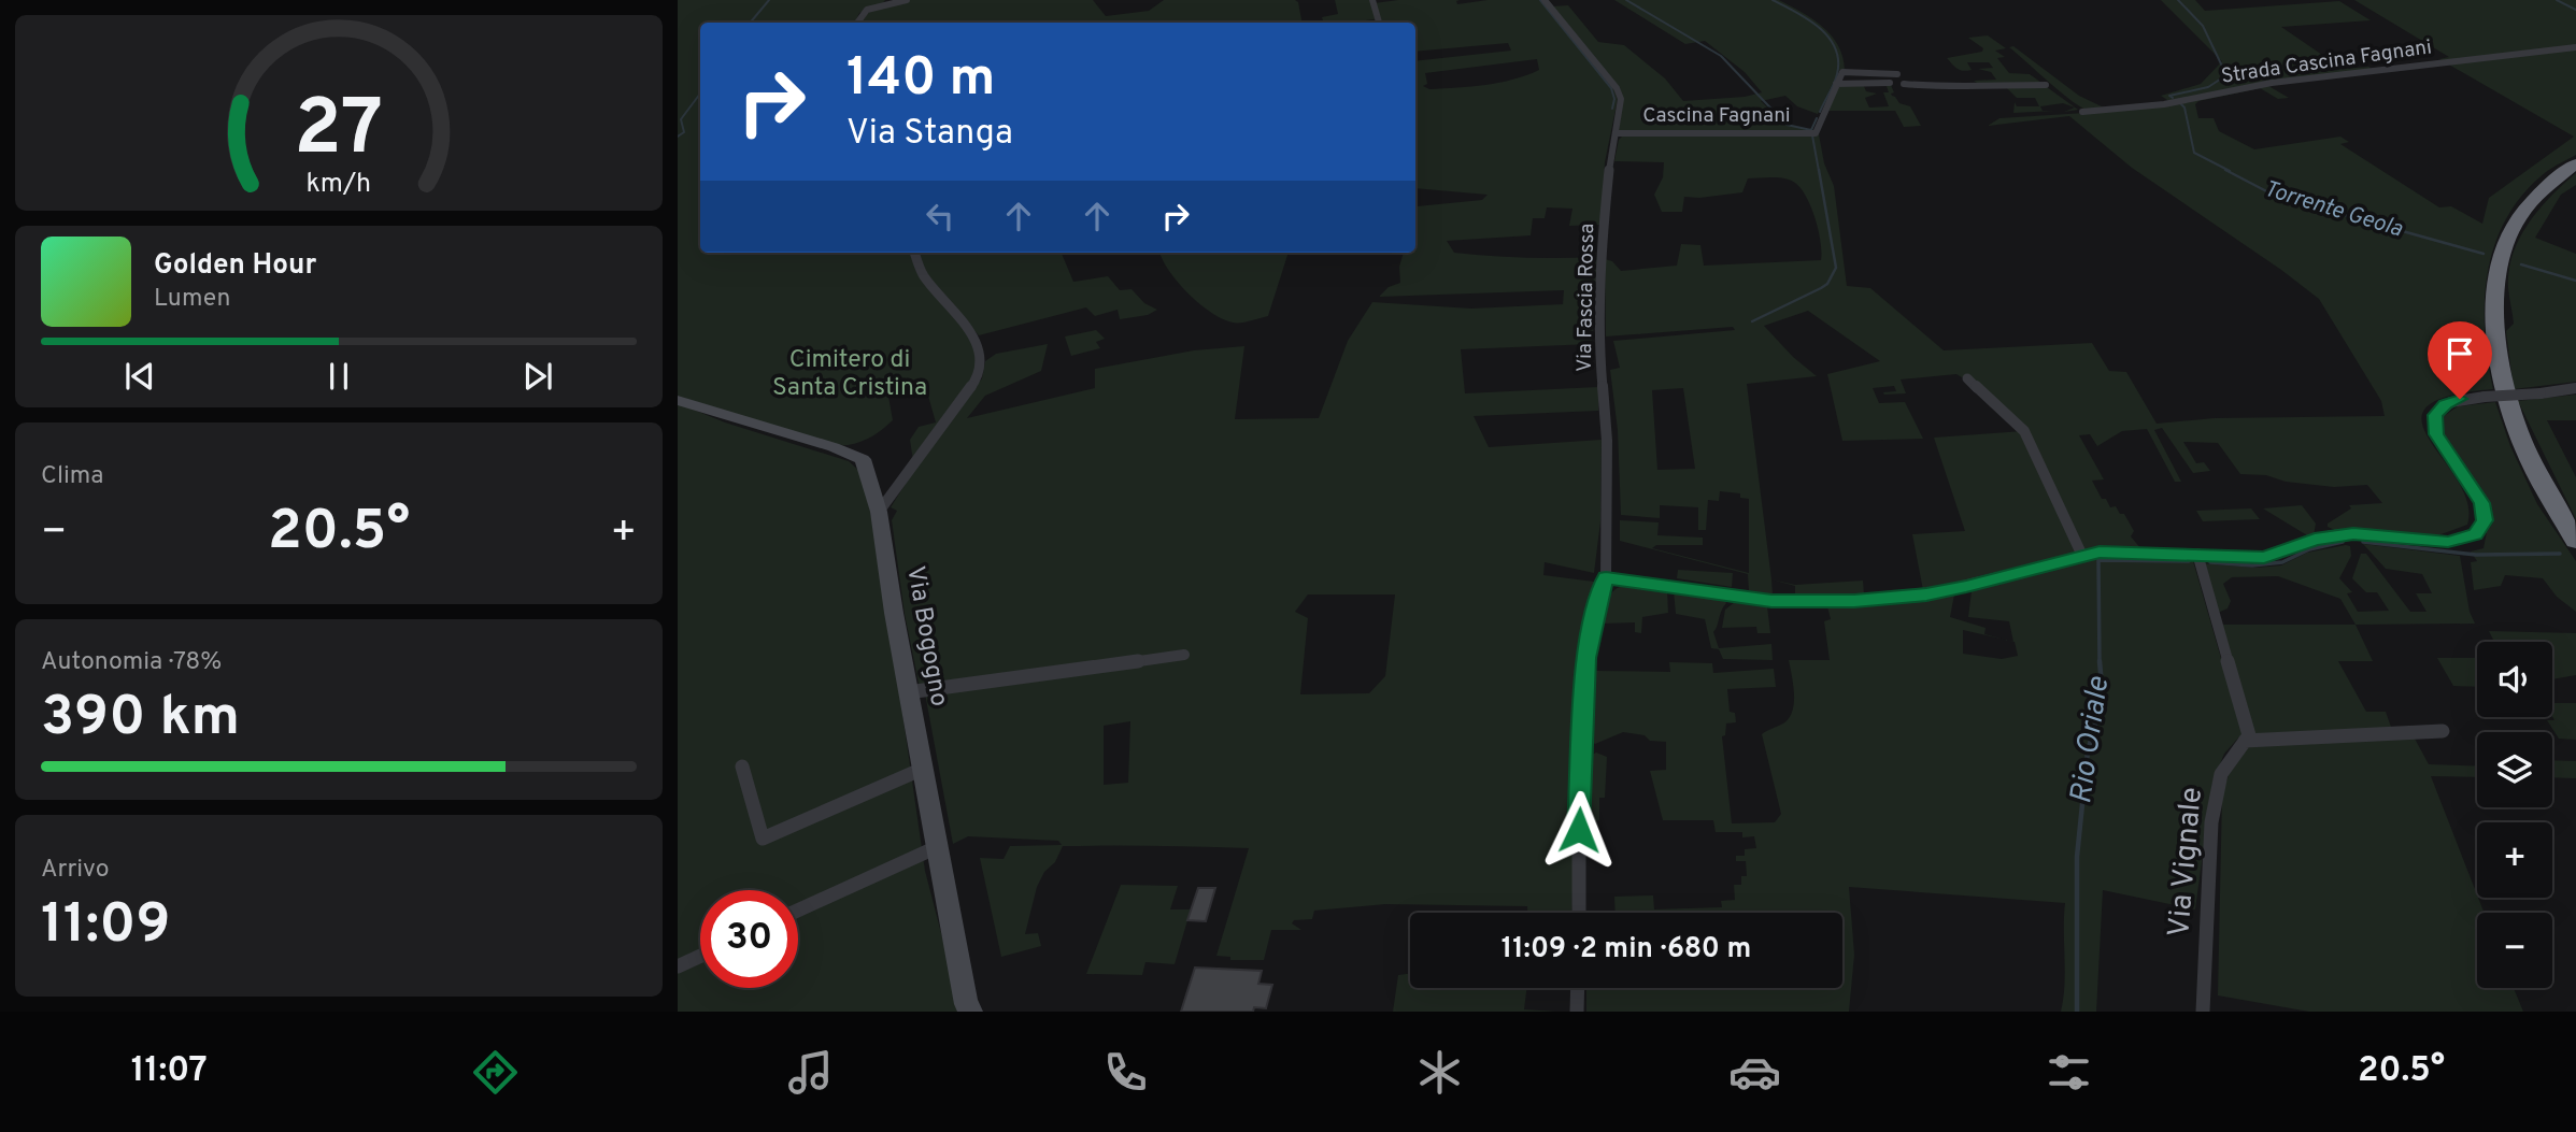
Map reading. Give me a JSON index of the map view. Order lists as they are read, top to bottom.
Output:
{
  "streets": {
    "main road": ["Via Bogogno"],
    "street": [
      "Strada Cascina Fagnani",
      "Cascina Fagnani",
      "Via Fascia Rossa",
      "Via Vignale"
    ]
  },
  "crossings": [
    ["Cascina Fagnani", "Via Fascia Rossa"]
  ],
  "water": ["Torrente Geola", "Rio Oriale"],
  "parks": ["Cimitero di Santa Cristina"],
  "page": {
    "turn": ["140 m", "Via Stanga"],
    "song": ["Golden Hour", "Lumen"],
    "tile": [
      "Clima",
      ["Autonomia · 78%", "390 km"],
      ["Arrivo", "11:09"]
    ],
    "heat": ["−", "20.5°", "+"],
    "map_buttons": ["+", "−"],
    "limit": "30",
    "trip": "11:09 · 2 min · 680 m",
    "tabs": ["11:07", "20.5°"],
    "gauge": ["27", "km/h"]
  }
}
